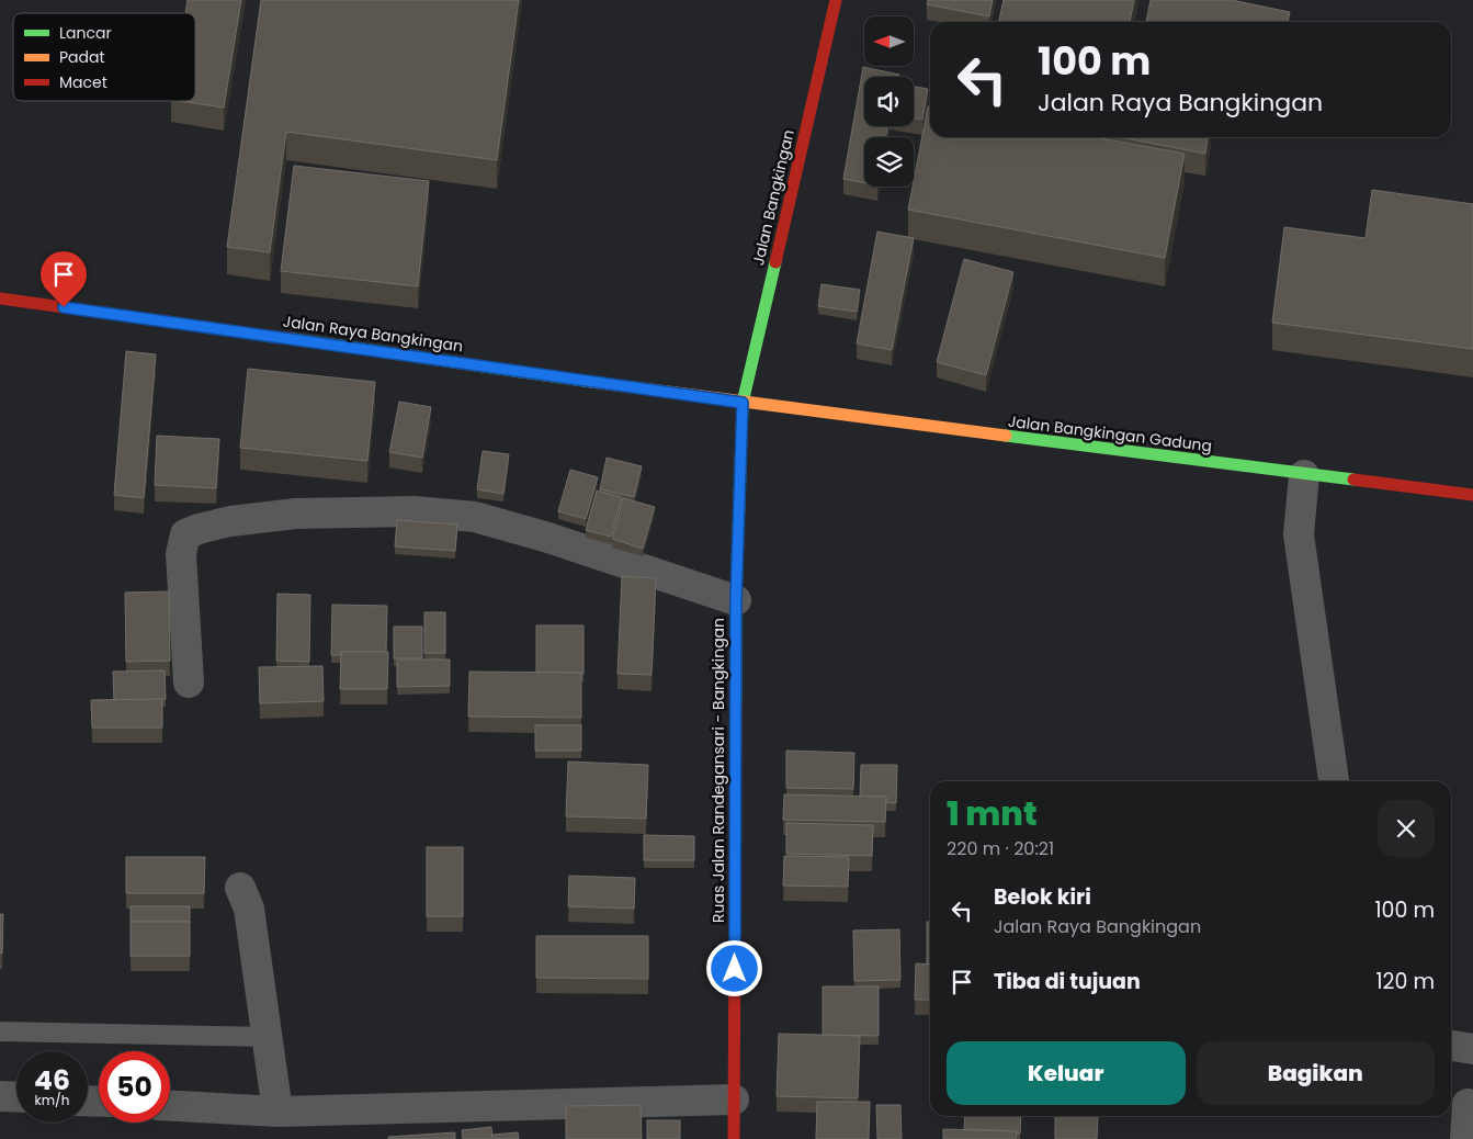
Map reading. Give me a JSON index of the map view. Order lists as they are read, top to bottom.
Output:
{
  "streets": {
    "street": [
      "Jalan Bangkingan",
      "Jalan Raya Bangkingan",
      "Jalan Bangkingan Gadung",
      "Ruas Jalan Randegansari - Bangkingan"
    ]
  },
  "crossings": [
    ["Jalan Bangkingan", "Jalan Raya Bangkingan"],
    ["Jalan Bangkingan", "Jalan Bangkingan Gadung"],
    ["Jalan Bangkingan", "Ruas Jalan Randegansari - Bangkingan"],
    ["Jalan Raya Bangkingan", "Jalan Bangkingan Gadung"],
    ["Jalan Raya Bangkingan", "Ruas Jalan Randegansari - Bangkingan"],
    ["Jalan Bangkingan Gadung", "Ruas Jalan Randegansari - Bangkingan"]
  ],
  "legend": ["Lancar", "Padat", "Macet"],
  "north": "left",
  "page": {
    "turn": ["100 m", "Jalan Raya Bangkingan"],
    "heading": ["1 mnt", "220 m · 20:21"],
    "list": [
      {
        "name": "Belok kiri",
        "note": "Jalan Raya Bangkingan",
        "value": "100 m"
      },
      {
        "name": "Tiba di tujuan",
        "value": "120 m"
      }
    ],
    "buttons": ["Keluar", "Bagikan"],
    "speed": "46 km/h",
    "limit": "50"
  }
}
